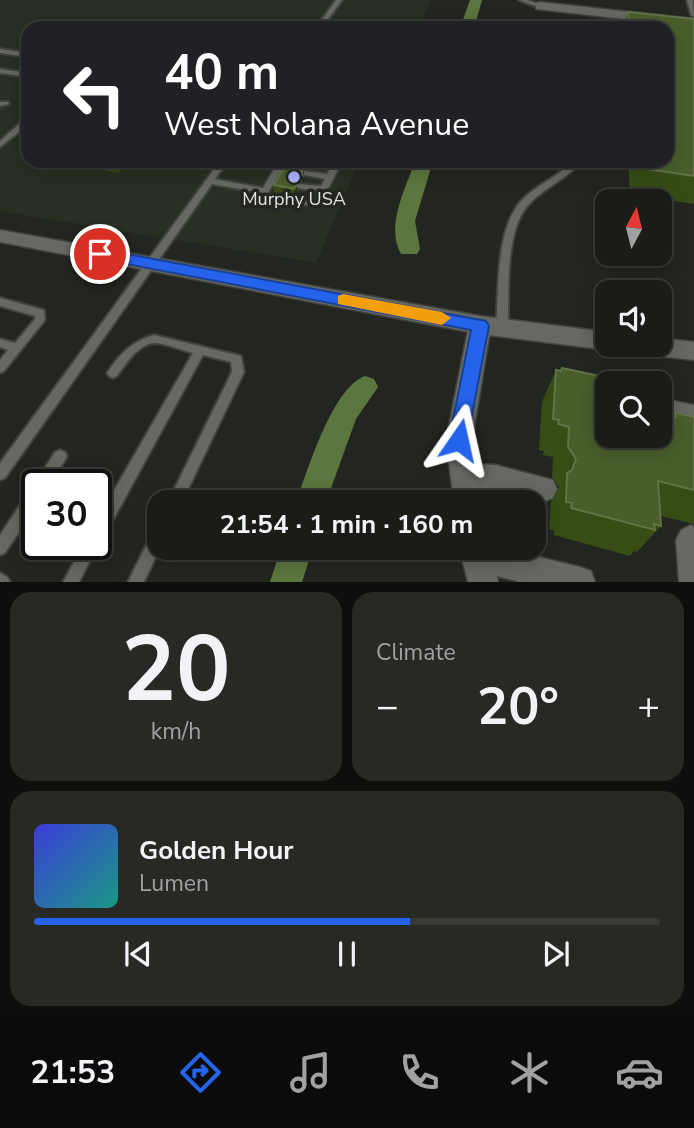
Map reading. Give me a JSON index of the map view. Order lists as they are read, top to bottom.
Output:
{
  "places": ["Murphy USA"],
  "north": "top",
  "page": {
    "turn": ["40 m", "West Nolana Avenue"],
    "limit": "30",
    "trip": "21:54 · 1 min · 160 m",
    "tile": [
      ["20", "km/h"],
      "Climate"
    ],
    "heat": ["−", "20°", "+"],
    "song": ["Golden Hour", "Lumen"],
    "tabs": "21:53"
  }
}
